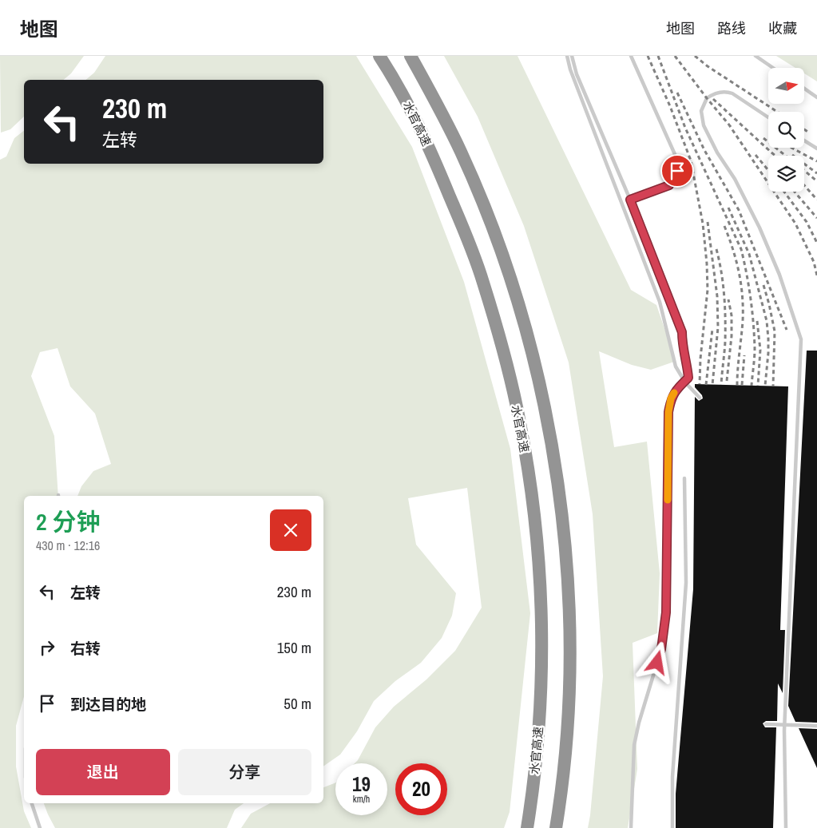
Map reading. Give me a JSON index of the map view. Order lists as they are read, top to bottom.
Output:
{
  "streets": {
    "highway": ["水官高速"]
  },
  "north": "right",
  "page": {
    "header": "地图",
    "nav": ["地图", "路线", "收藏"],
    "turn": ["230 m", "左转"],
    "heading": ["2 分钟", "430 m · 12:16"],
    "list": [
      {
        "name": "左转",
        "value": "230 m"
      },
      {
        "name": "右转",
        "value": "150 m"
      },
      {
        "name": "到达目的地",
        "value": "50 m"
      }
    ],
    "buttons": ["退出", "分享"],
    "speed": "19 km/h",
    "limit": "20"
  }
}
